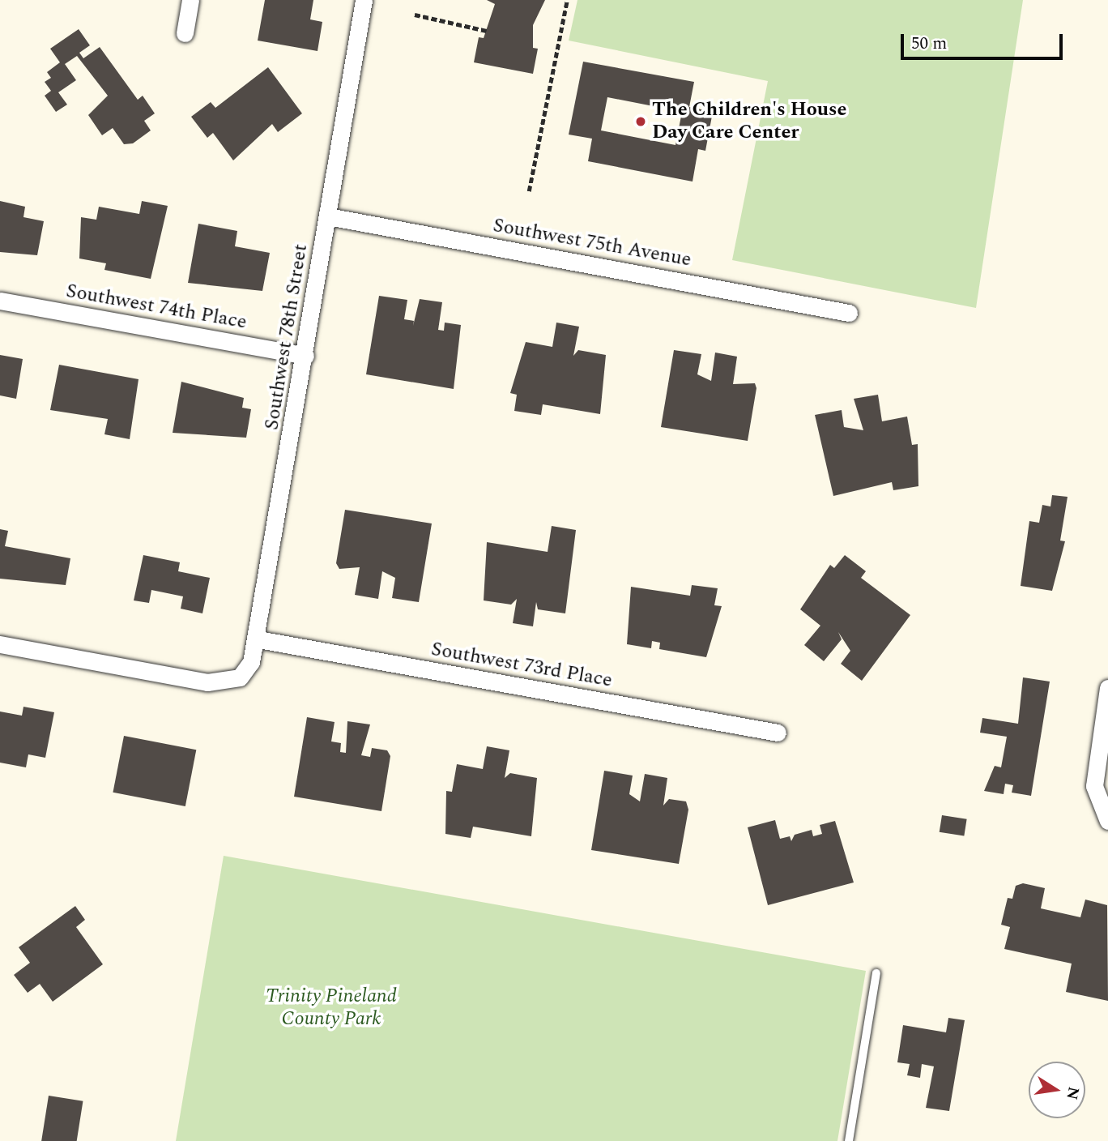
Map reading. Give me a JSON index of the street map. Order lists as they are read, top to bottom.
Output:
{
  "streets": {
    "street": [
      "Southwest 75th Avenue",
      "Southwest 74th Place",
      "Southwest 78th Street",
      "Southwest 73rd Place"
    ]
  },
  "crossings": [
    ["Southwest 75th Avenue", "Southwest 78th Street"],
    ["Southwest 74th Place", "Southwest 78th Street"],
    ["Southwest 78th Street", "Southwest 73rd Place"]
  ],
  "parks": ["Trinity Pineland County Park"],
  "places": ["The Children's House Day Care Center"],
  "scale_bar": "50 m",
  "north": "right"
}
